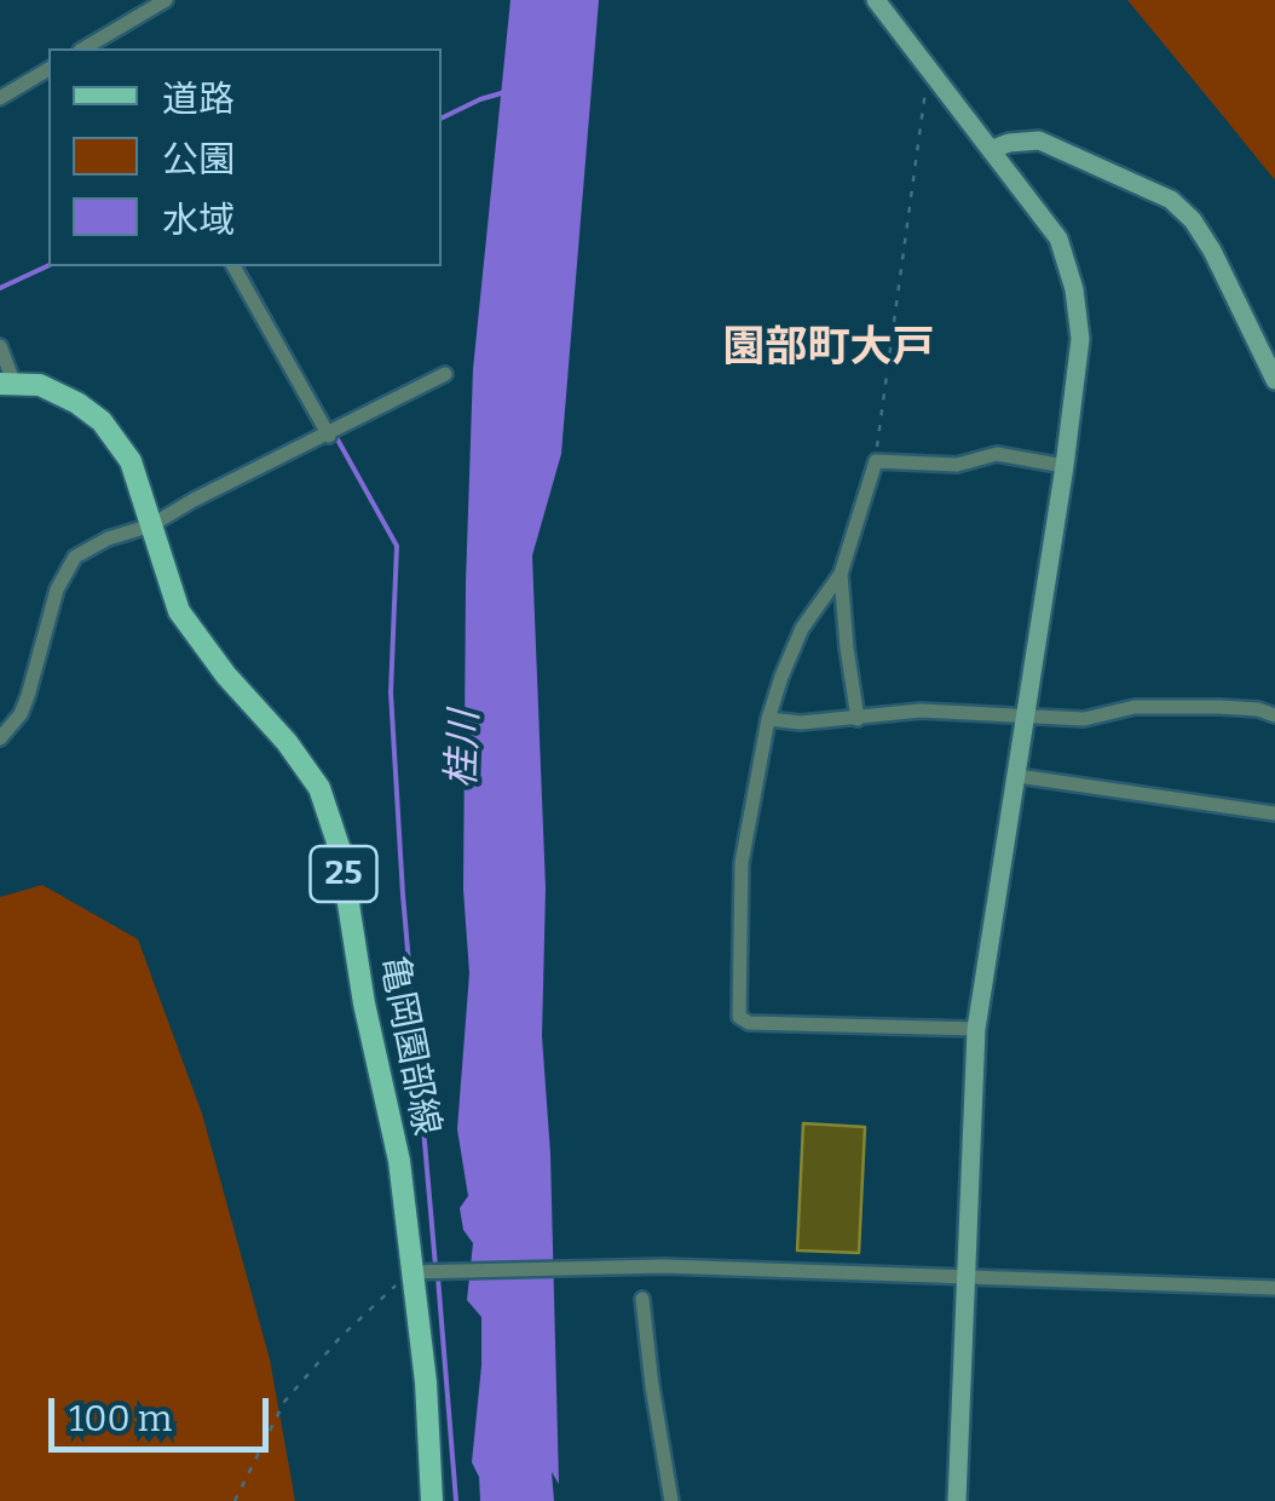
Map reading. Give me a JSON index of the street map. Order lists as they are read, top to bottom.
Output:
{
  "streets": {
    "main road": ["25", "亀岡園部線"]
  },
  "districts": ["園部町大戸"],
  "water": ["桂川"],
  "legend": ["道路", "公園", "水域"],
  "scale_bar": "100 m"
}
